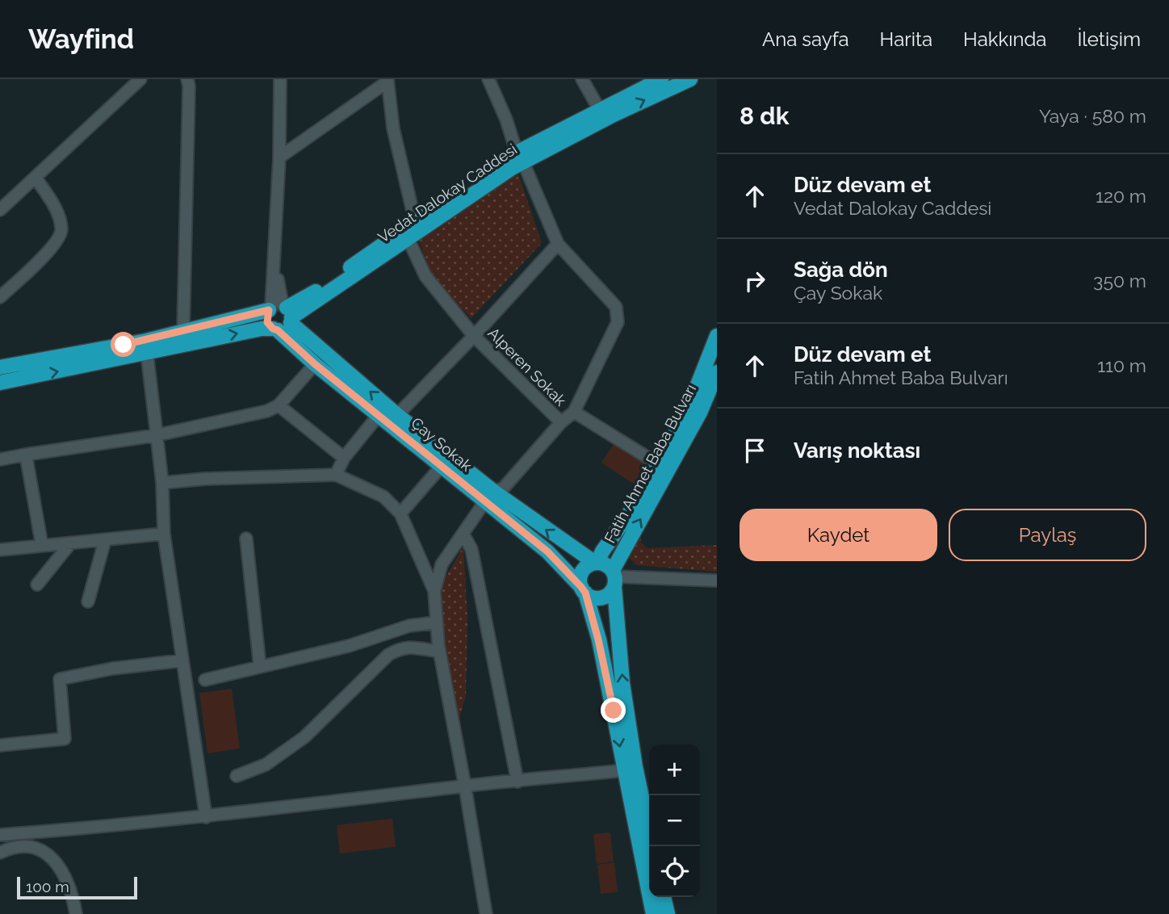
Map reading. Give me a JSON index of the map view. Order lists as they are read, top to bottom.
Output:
{
  "streets": {
    "main road": ["Vedat Dalokay Caddesi", "Çay Sokak", "Fatih Ahmet Baba Bulvarı"],
    "street": ["Alperen Sokak"]
  },
  "crossings": [
    ["Vedat Dalokay Caddesi", "Alperen Sokak"],
    ["Vedat Dalokay Caddesi", "Çay Sokak"],
    ["Alperen Sokak", "Fatih Ahmet Baba Bulvarı"],
    ["Çay Sokak", "Fatih Ahmet Baba Bulvarı"]
  ],
  "scale_bar": "100 m",
  "page": {
    "header": "Wayfind",
    "nav": [
      "Ana sayfa",
      "Harita",
      "Hakkında",
      "İletişim"
    ],
    "heading": ["8 dk", "Yaya · 580 m"],
    "list": [
      ["Düz devam et", "Vedat Dalokay Caddesi", "120 m"],
      ["Sağa dön", "Çay Sokak", "350 m"],
      ["Düz devam et", "Fatih Ahmet Baba Bulvarı", "110 m"],
      "Varış noktası"
    ],
    "buttons": ["Kaydet", "Paylaş"],
    "map_buttons": ["+", "−"],
    "scale": "100 m"
  }
}
